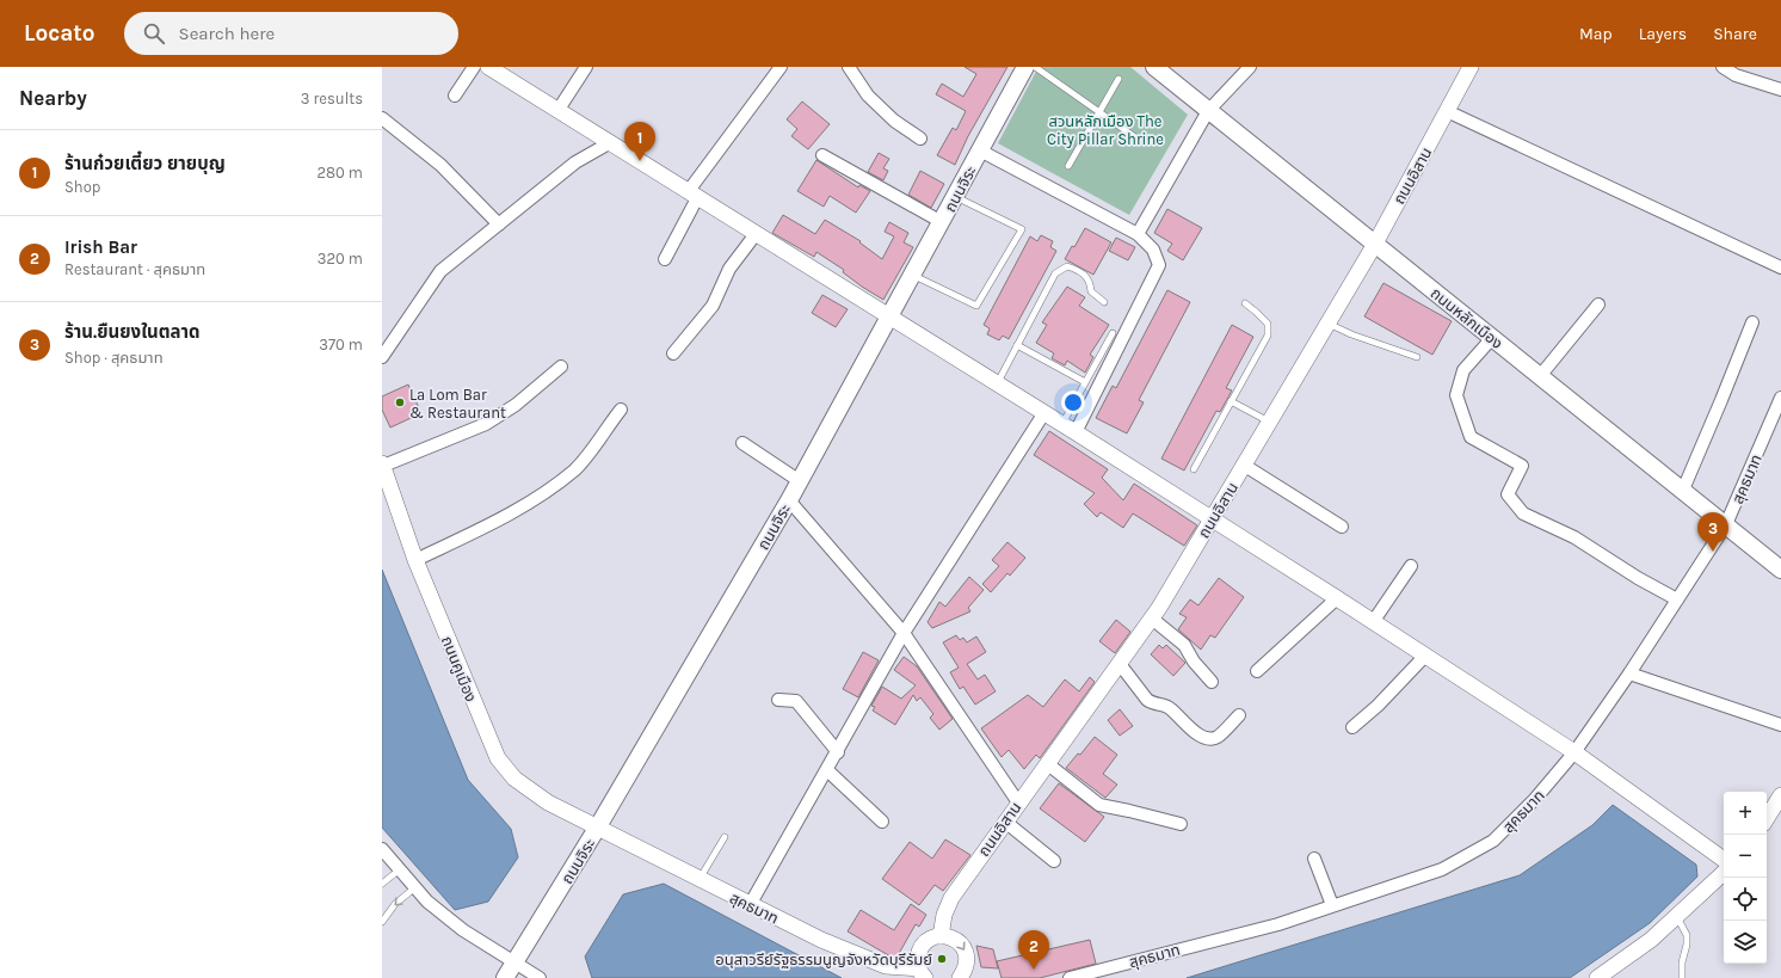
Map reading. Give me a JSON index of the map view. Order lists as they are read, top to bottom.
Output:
{
  "streets": {
    "main road": ["ถนนจิระ", "ถนนหลักเมือง"],
    "street": ["ถนนอิสาน", "สุคธมาท", "ถนนคูเมือง"]
  },
  "crossings": [
    ["ถนนอิสาน", "ถนนหลักเมือง"],
    ["ถนนจิระ", "สุคธมาท"],
    ["ถนนจิระ", "ถนนคูเมือง"],
    ["ถนนหลักเมือง", "สุคธมาท"],
    ["สุคธมาท", "ถนนคูเมือง"]
  ],
  "parks": ["สวนหลักเมือง The City Pillar Shrine"],
  "places": ["La Lom Bar & Restaurant", "อนุสาวรีย์รัฐธรรมนูญจังหวัดบุรีรัมย์"],
  "page": {
    "header": "Locato",
    "search": "Search here",
    "nav": ["Map", "Layers", "Share"],
    "heading": ["Nearby", "3 results"],
    "pins": ["1", "3", "2"],
    "list": [
      {
        "mark": "1",
        "name": "ร้านก๋วยเตี๋ยว ยายบุญ",
        "note": "Shop",
        "value": "280 m"
      },
      {
        "mark": "2",
        "name": "Irish Bar",
        "note": "Restaurant · สุคธมาท",
        "value": "320 m"
      },
      {
        "mark": "3",
        "name": "ร้าน.ยืนยงในตลาด",
        "note": "Shop · สุคธมาท",
        "value": "370 m"
      }
    ],
    "map_buttons": ["+", "−"]
  }
}
